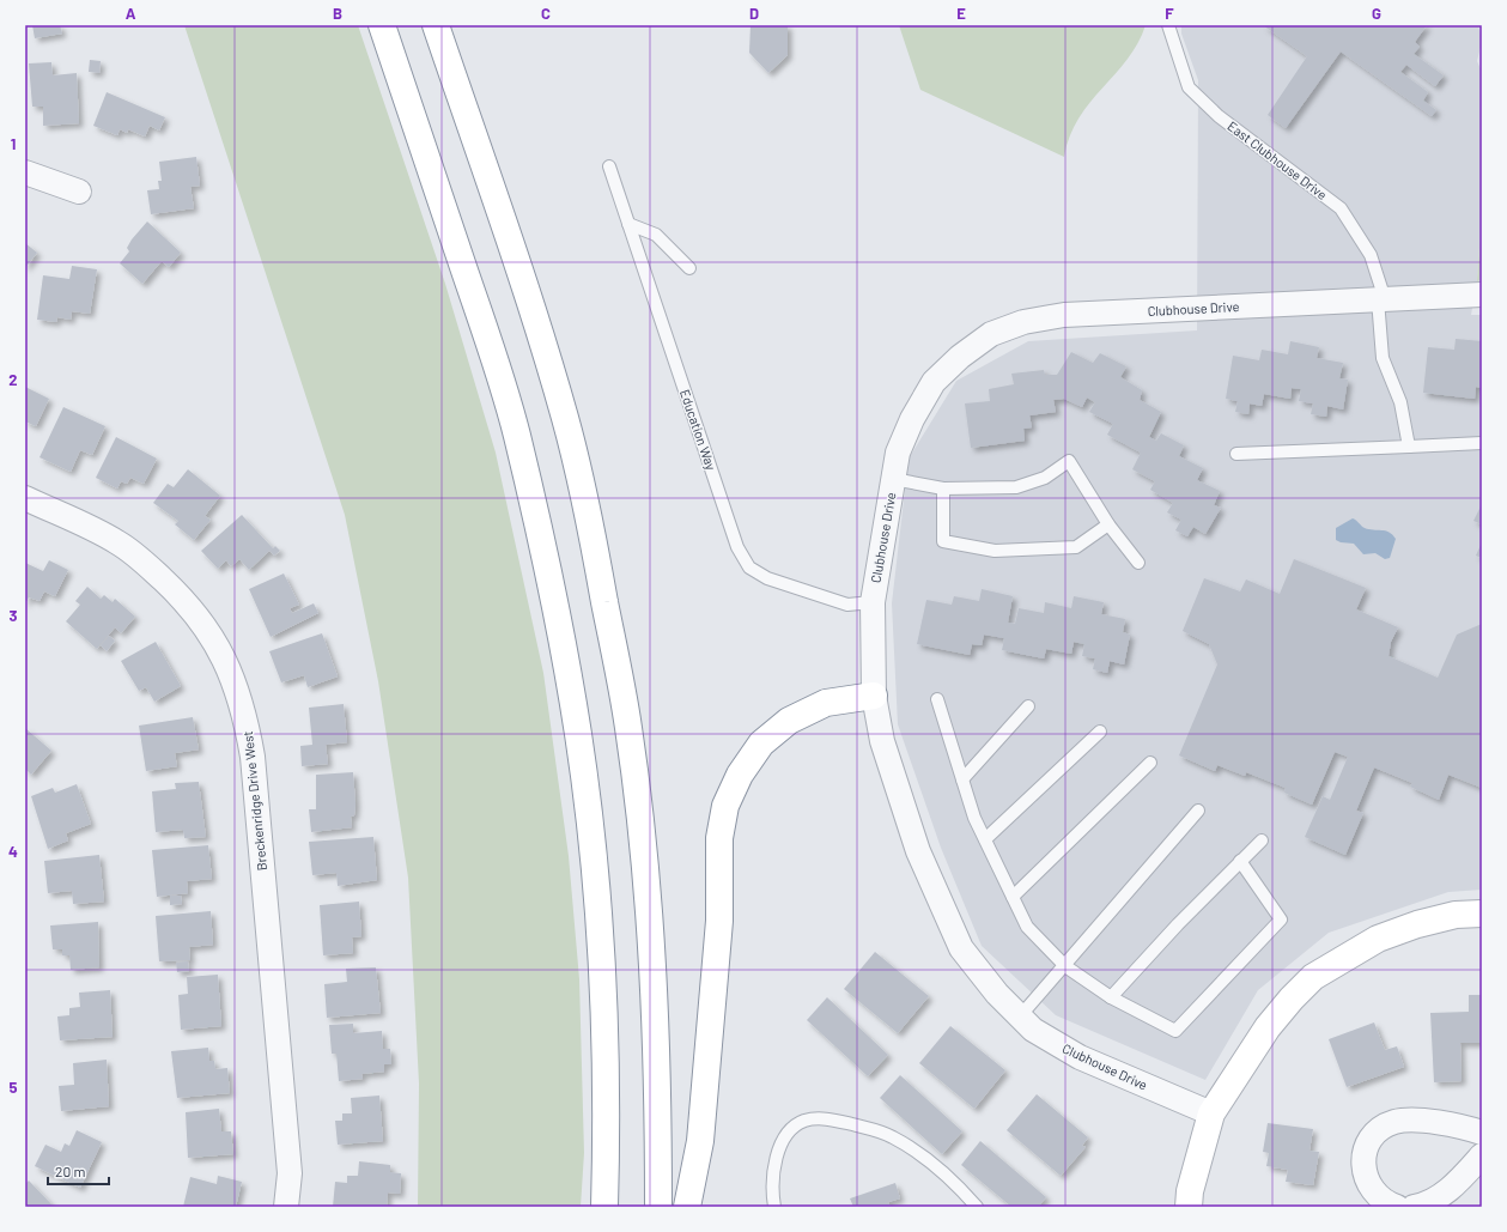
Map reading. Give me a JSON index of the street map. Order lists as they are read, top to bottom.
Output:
{
  "streets": {
    "street": ["Clubhouse Drive", "Breckenridge Drive West"],
    "lane": ["East Clubhouse Drive", "Education Way"]
  },
  "crossings": [
    ["East Clubhouse Drive", "Clubhouse Drive"],
    ["Clubhouse Drive", "Education Way"]
  ],
  "scale_bar": "20 m",
  "grid": {
    "columns": [
      "A",
      "B",
      "C",
      "D",
      "E",
      "F",
      "G"
    ],
    "rows": [
      "1",
      "2",
      "3",
      "4",
      "5"
    ]
  }
}
